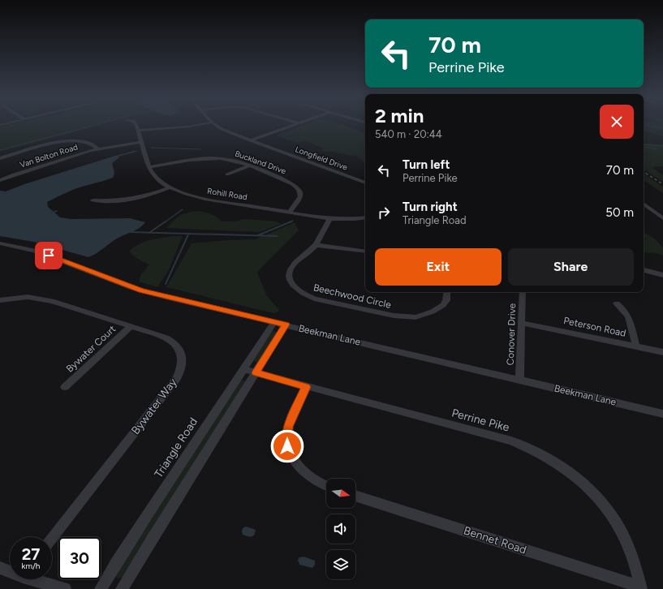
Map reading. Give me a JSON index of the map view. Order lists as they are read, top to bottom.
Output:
{
  "streets": {
    "street": [
      "Van Bolton Road",
      "Longfield Drive",
      "Buckland Drive",
      "Rohill Road",
      "Beechwood Circle",
      "Peterson Road",
      "Conover Drive",
      "Beekman Lane",
      "Bywater Court",
      "Bywater Way",
      "Perrine Pike",
      "Triangle Road",
      "Bennet Road"
    ]
  },
  "crossings": [
    ["Van Bolton Road", "Rohill Road"],
    ["Buckland Drive", "Rohill Road"],
    ["Rohill Road", "Beechwood Circle"],
    ["Peterson Road", "Conover Drive"],
    ["Conover Drive", "Beekman Lane"],
    ["Beekman Lane", "Triangle Road"],
    ["Bywater Court", "Bywater Way"],
    ["Perrine Pike", "Triangle Road"],
    ["Perrine Pike", "Bennet Road"]
  ],
  "north": "right",
  "page": {
    "turn": ["70 m", "Perrine Pike"],
    "heading": ["2 min", "540 m · 20:44"],
    "list": [
      {
        "name": "Turn left",
        "note": "Perrine Pike",
        "value": "70 m"
      },
      {
        "name": "Turn right",
        "note": "Triangle Road",
        "value": "50 m"
      }
    ],
    "buttons": ["Exit", "Share"],
    "speed": "27 km/h",
    "limit": "30"
  }
}
